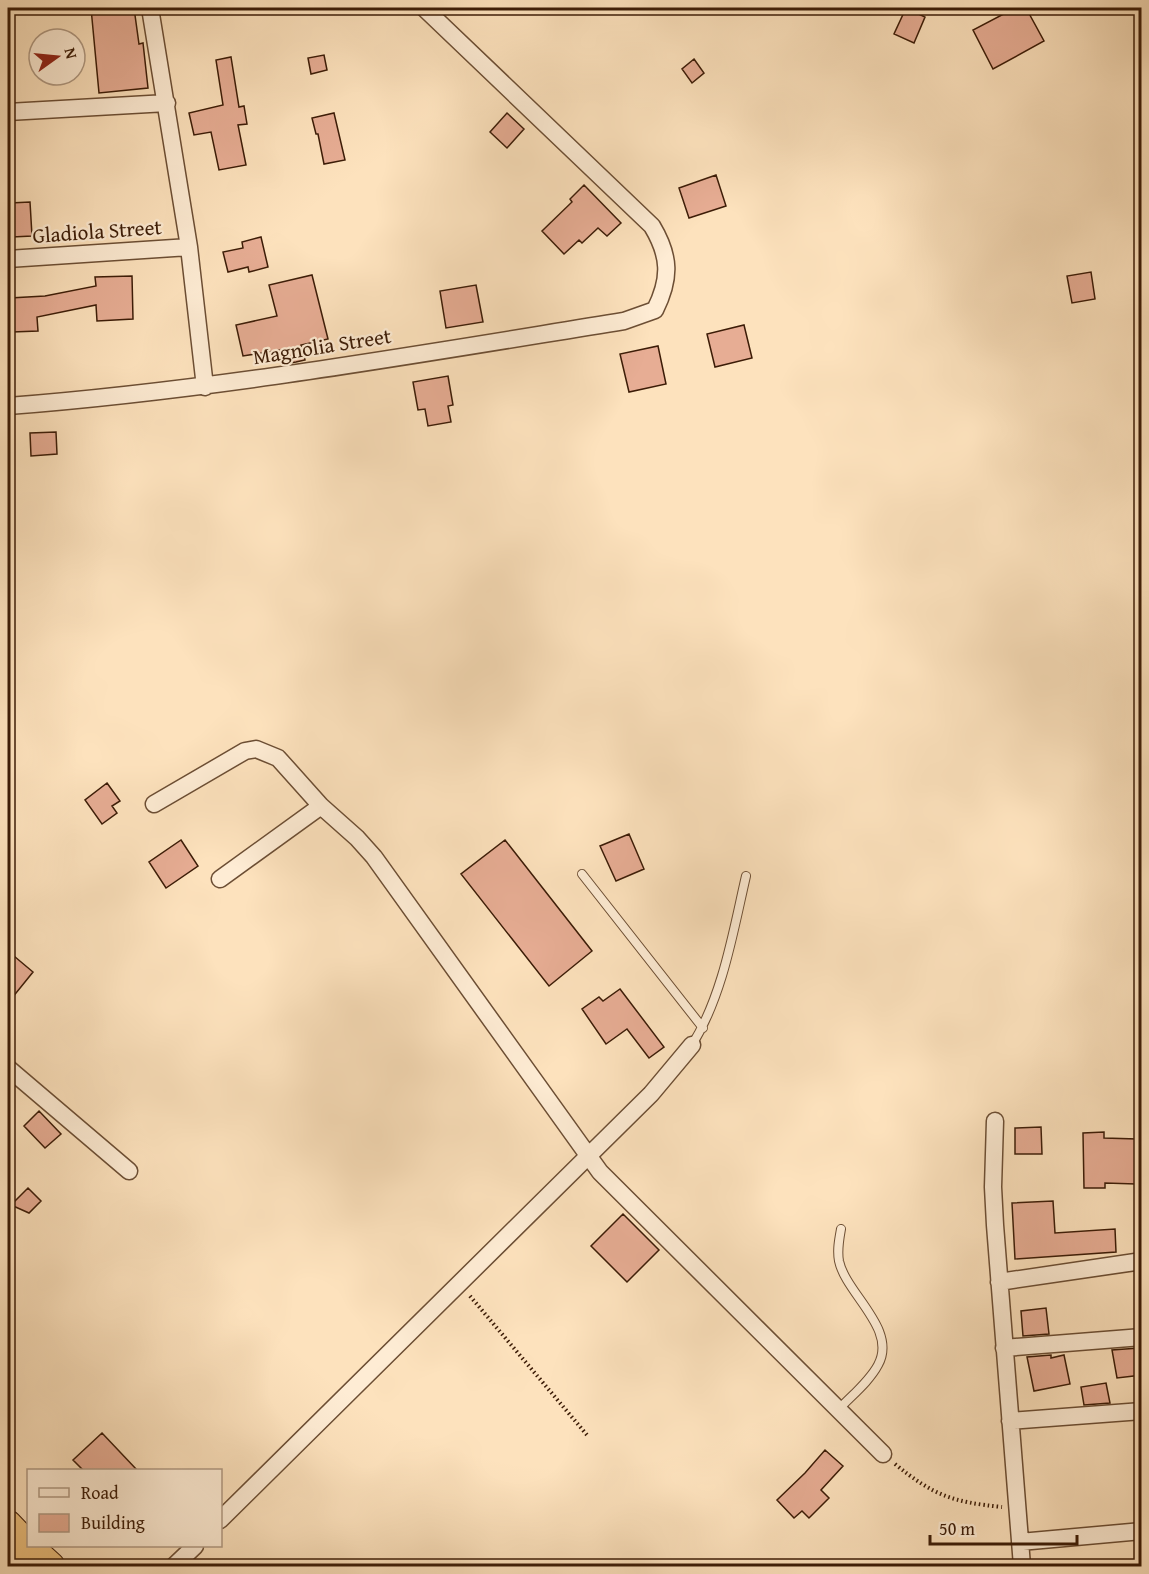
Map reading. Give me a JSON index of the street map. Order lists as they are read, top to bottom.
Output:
{
  "streets": {
    "street": ["Gladiola Street", "Magnolia Street"]
  },
  "legend": ["Road", "Building"],
  "scale_bar": "50 m",
  "north": "right"
}
